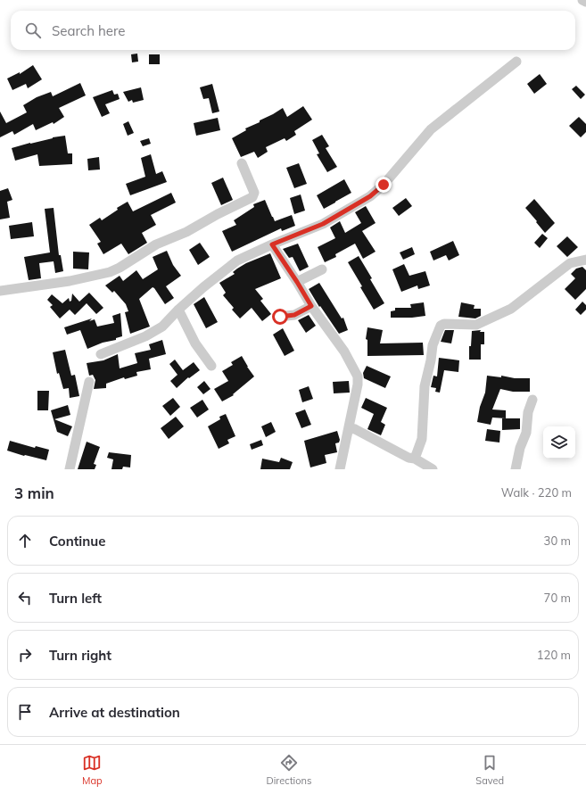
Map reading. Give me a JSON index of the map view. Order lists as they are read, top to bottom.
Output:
{
  "page": {
    "search": "Search here",
    "heading": ["3 min", "Walk · 220 m"],
    "list": [
      ["Continue", "30 m"],
      ["Turn left", "70 m"],
      ["Turn right", "120 m"],
      "Arrive at destination"
    ],
    "nav": ["Map", "Directions", "Saved"]
  }
}
